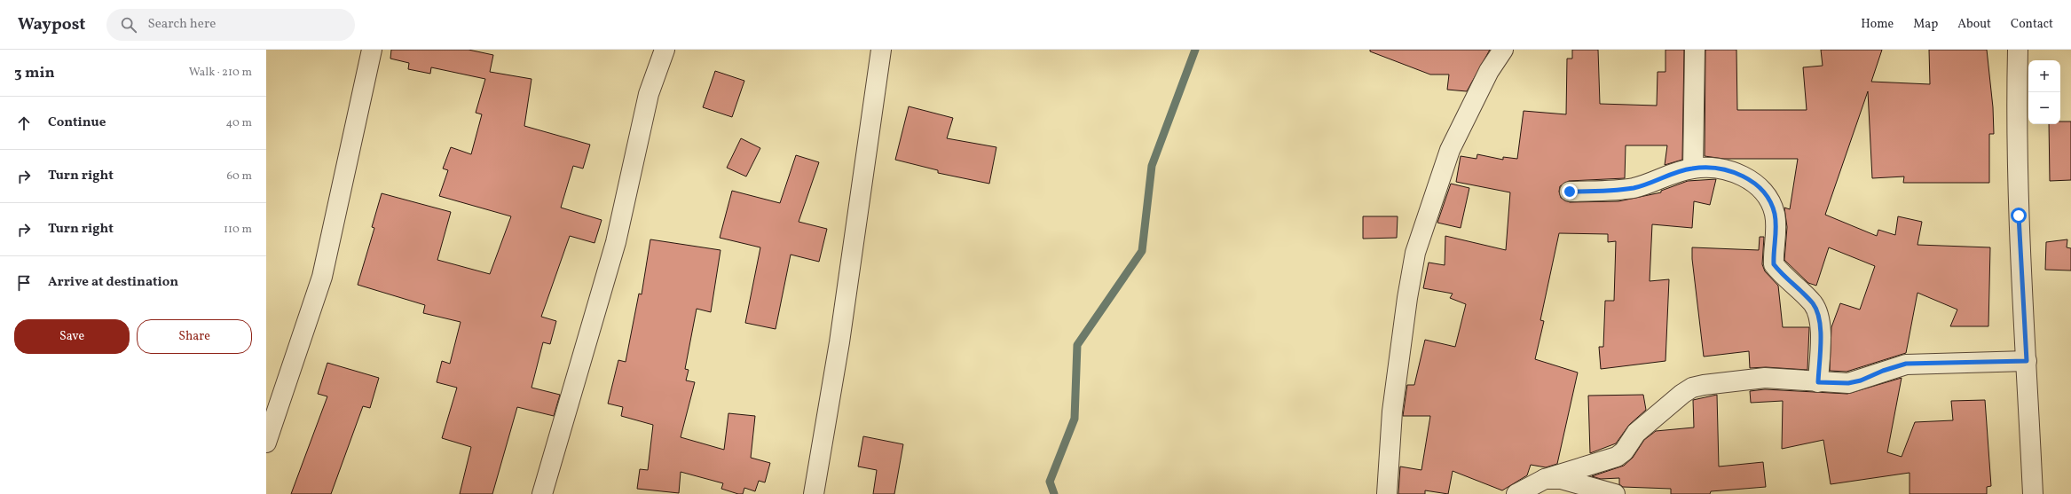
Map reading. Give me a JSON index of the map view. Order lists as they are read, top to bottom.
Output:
{
  "page": {
    "header": "Waypost",
    "search": "Search here",
    "nav": [
      "Home",
      "Map",
      "About",
      "Contact"
    ],
    "heading": ["3 min", "Walk · 210 m"],
    "map_buttons": ["+", "−"],
    "list": [
      ["Continue", "40 m"],
      ["Turn right", "60 m"],
      ["Turn right", "110 m"],
      "Arrive at destination"
    ],
    "buttons": ["Save", "Share"]
  }
}
